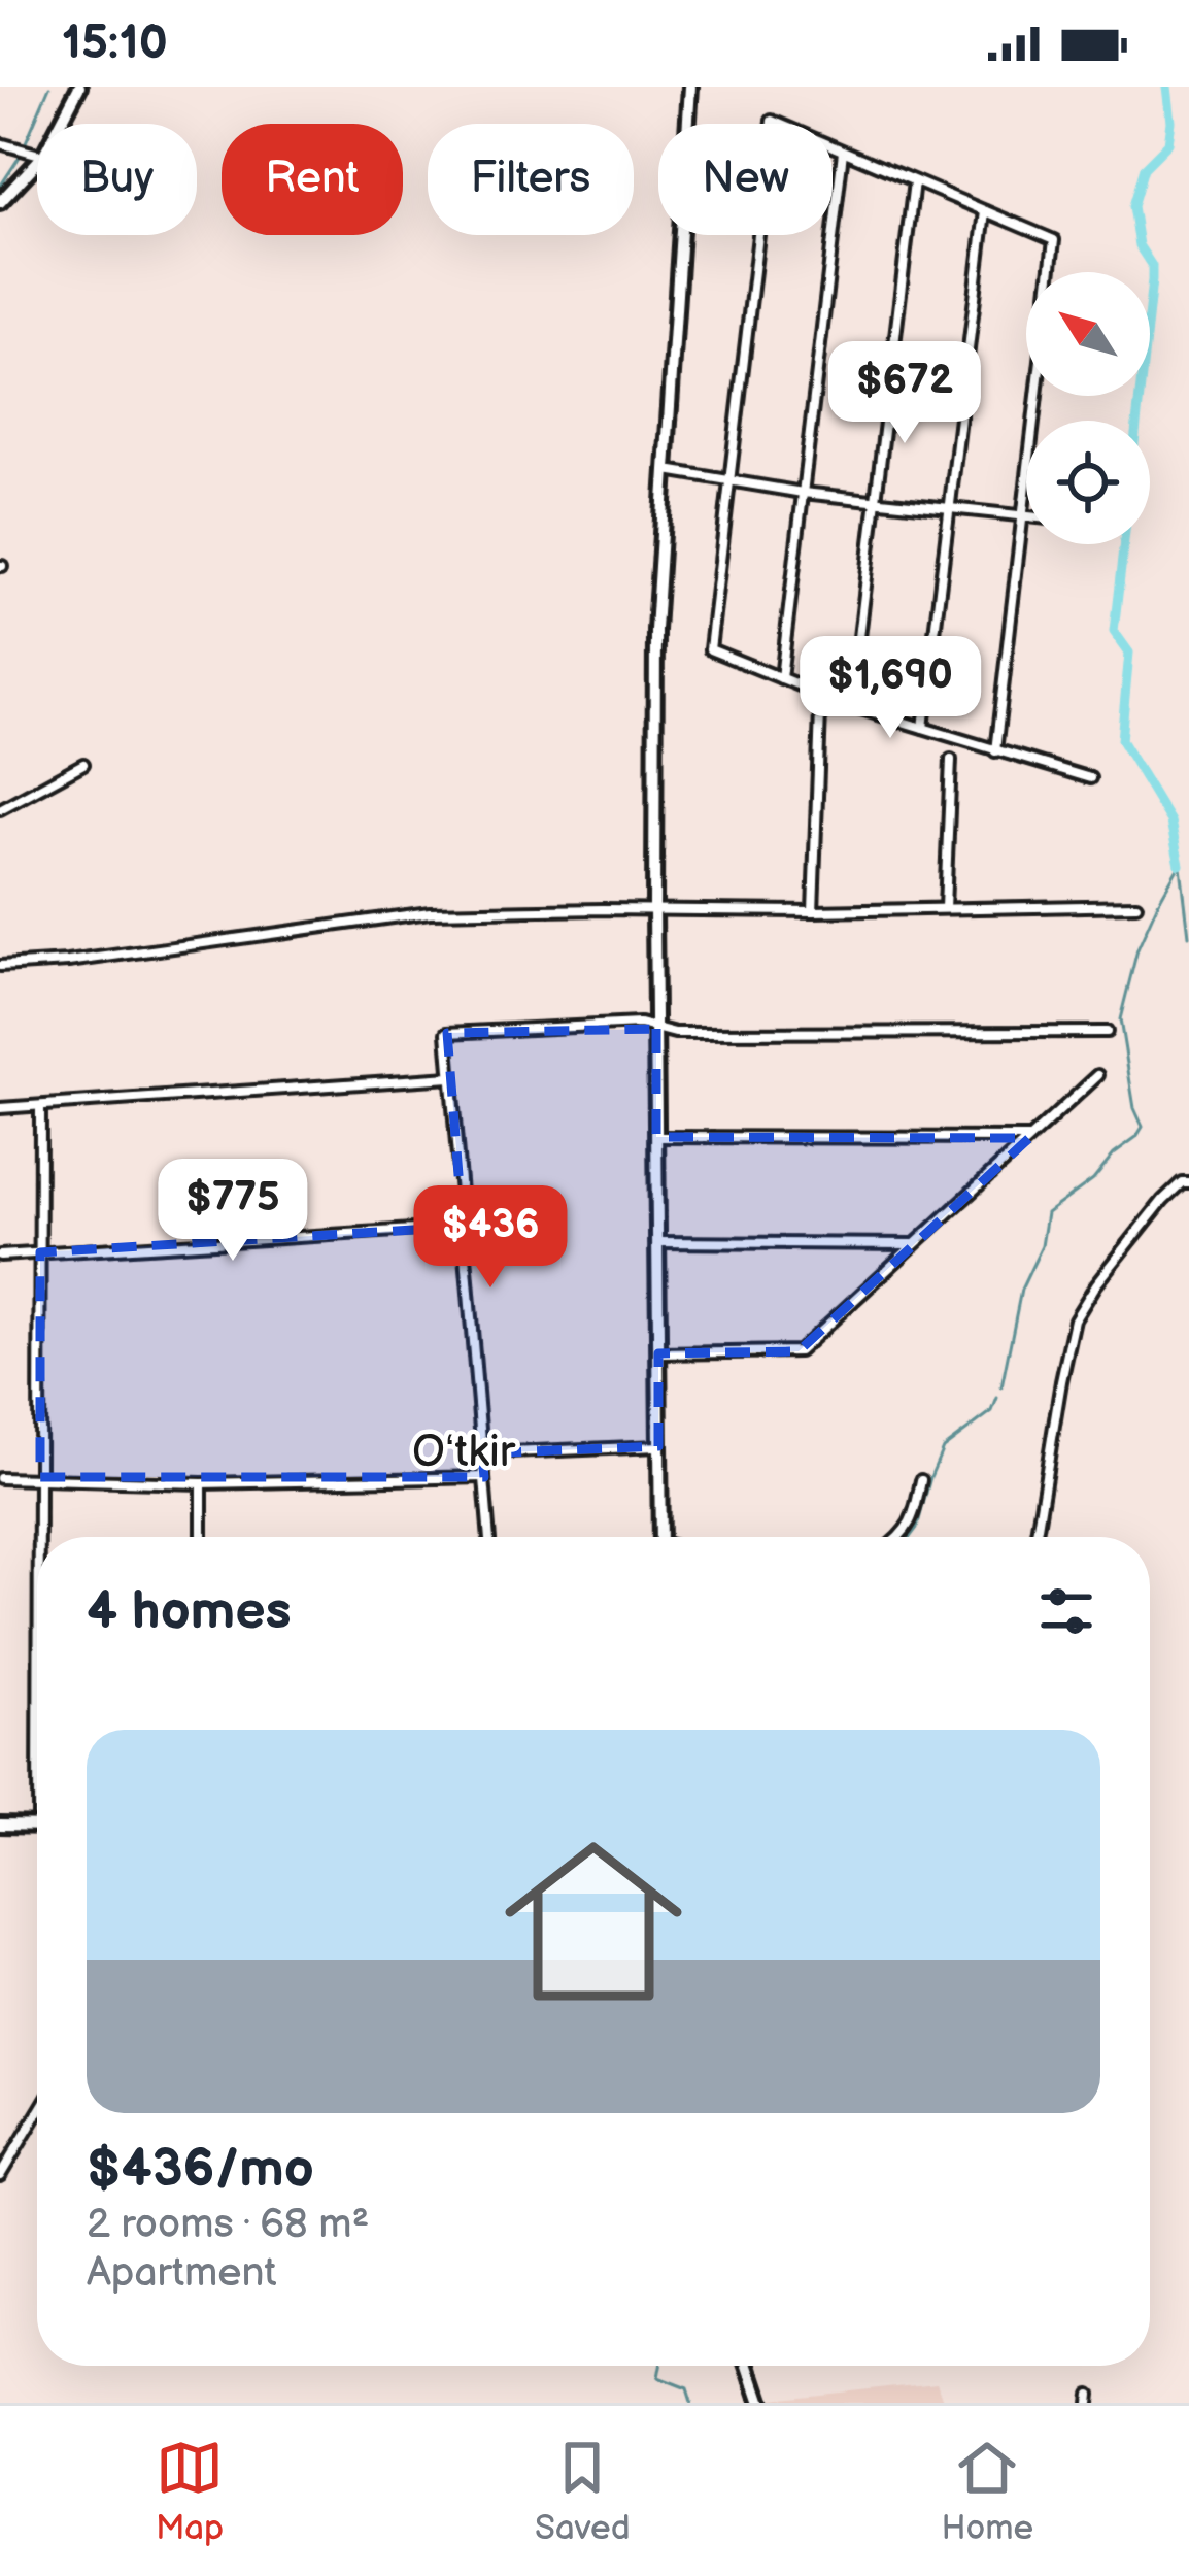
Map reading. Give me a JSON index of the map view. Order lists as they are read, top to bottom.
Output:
{
  "districts": ["Oʻtkir"],
  "north": "top left",
  "page": {
    "status": "15:10",
    "chip": [
      "Buy",
      "Rent",
      "Filters",
      "New"
    ],
    "price": [
      "$672",
      "$1,690",
      "$775",
      "$436"
    ],
    "heading": "4 homes",
    "list": [
      {
        "name": "$436/mo",
        "note": "2 rooms · 68 m² · Apartment"
      }
    ],
    "tabs": ["Map", "Saved", "Home"]
  }
}
